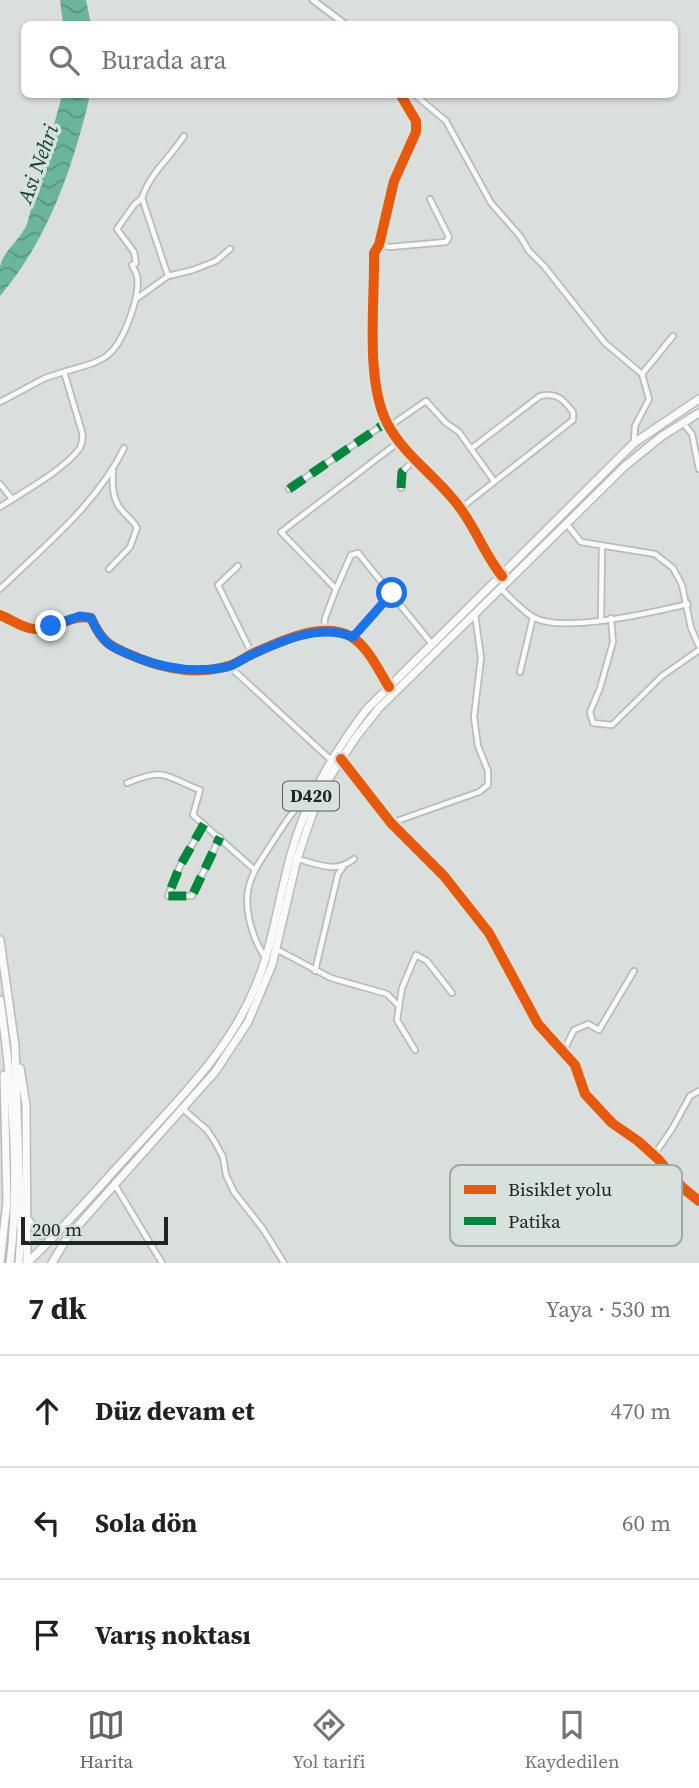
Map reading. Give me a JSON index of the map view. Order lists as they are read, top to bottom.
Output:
{
  "streets": {
    "highway": ["D420"]
  },
  "water": ["Asi Nehri"],
  "legend": ["Bisiklet yolu", "Patika"],
  "scale_bar": "200 m",
  "page": {
    "search": "Burada ara",
    "scale": "200 m",
    "heading": ["7 dk", "Yaya · 530 m"],
    "list": [
      ["Düz devam et", "470 m"],
      ["Sola dön", "60 m"],
      "Varış noktası"
    ],
    "nav": ["Harita", "Yol tarifi", "Kaydedilen"]
  }
}
